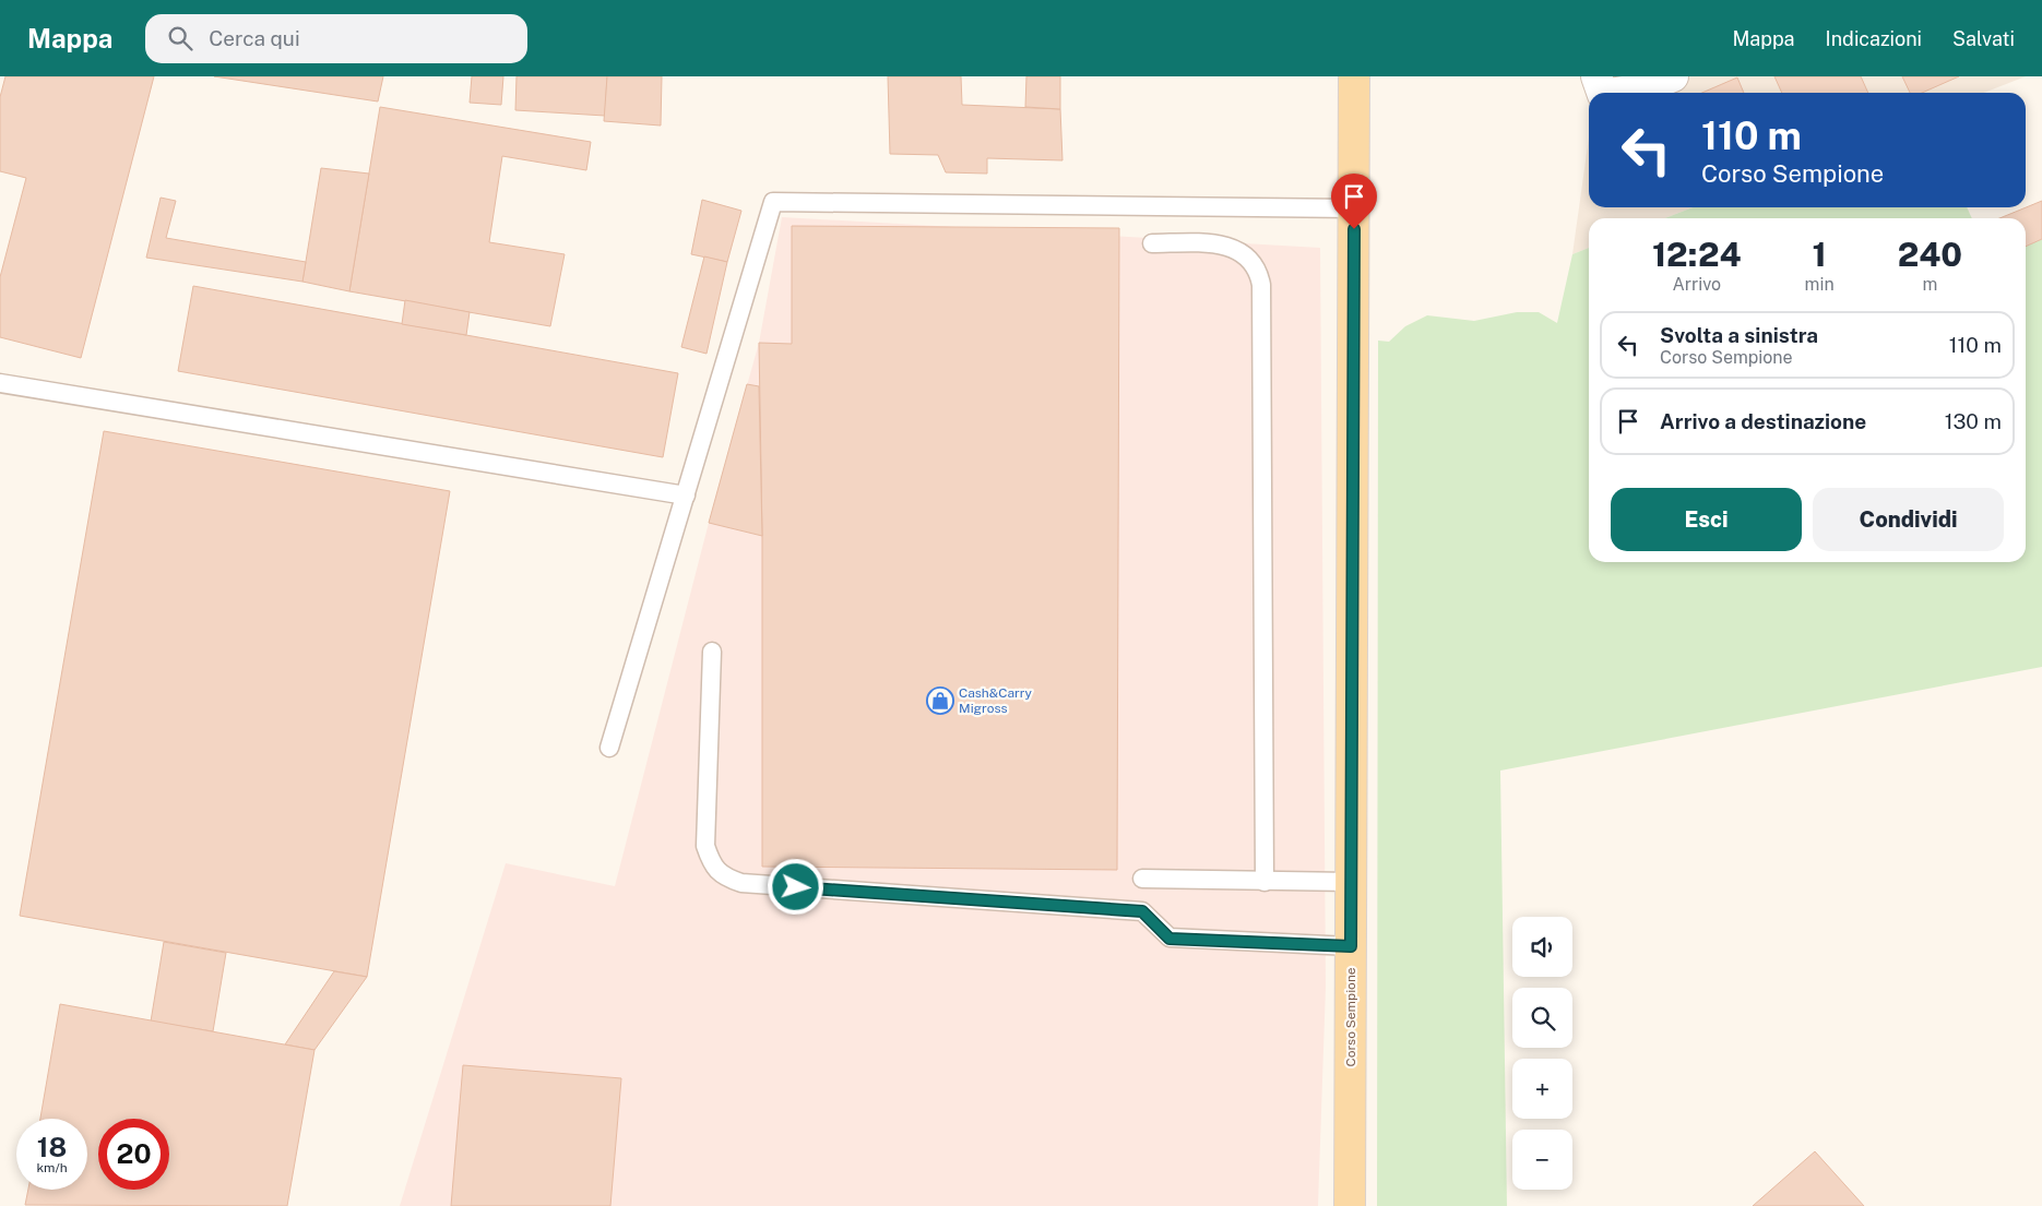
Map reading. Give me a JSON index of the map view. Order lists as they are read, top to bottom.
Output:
{
  "streets": {
    "main road": ["Corso Sempione"]
  },
  "places": {
    "shop": ["Cash&Carry Migross"]
  },
  "page": {
    "header": "Mappa",
    "search": "Cerca qui",
    "nav": ["Mappa", "Indicazioni", "Salvati"],
    "turn": ["110 m", "Corso Sempione"],
    "eta": [
      "12:24",
      "Arrivo",
      "1",
      "min",
      "240",
      "m"
    ],
    "list": [
      {
        "name": "Svolta a sinistra",
        "note": "Corso Sempione",
        "value": "110 m"
      },
      {
        "name": "Arrivo a destinazione",
        "value": "130 m"
      }
    ],
    "buttons": ["Esci", "Condividi"],
    "map_buttons": ["+", "−"],
    "speed": "18 km/h",
    "limit": "20"
  }
}
